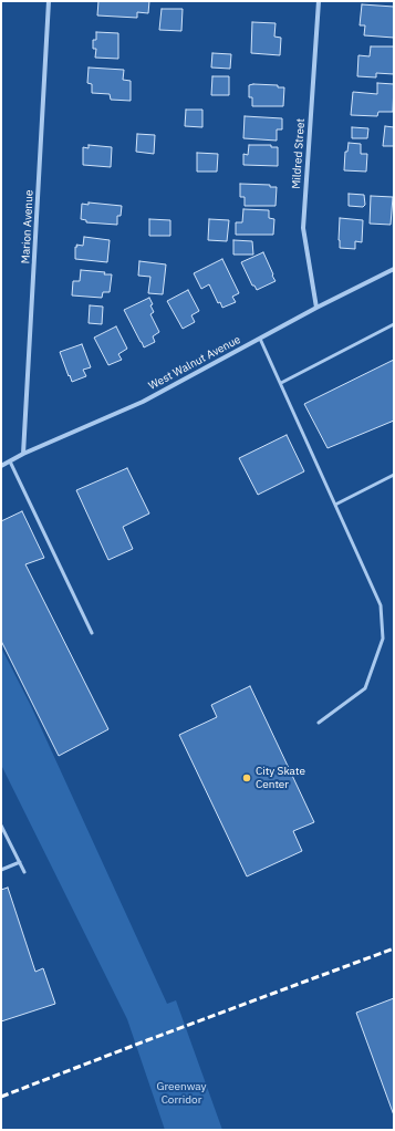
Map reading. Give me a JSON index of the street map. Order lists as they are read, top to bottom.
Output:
{
  "streets": {
    "street": ["Mildred Street", "Marion Avenue", "West Walnut Avenue"]
  },
  "crossings": [
    ["Mildred Street", "West Walnut Avenue"],
    ["Marion Avenue", "West Walnut Avenue"]
  ],
  "parks": ["Greenway Corridor"],
  "places": ["City Skate Center"]
}
